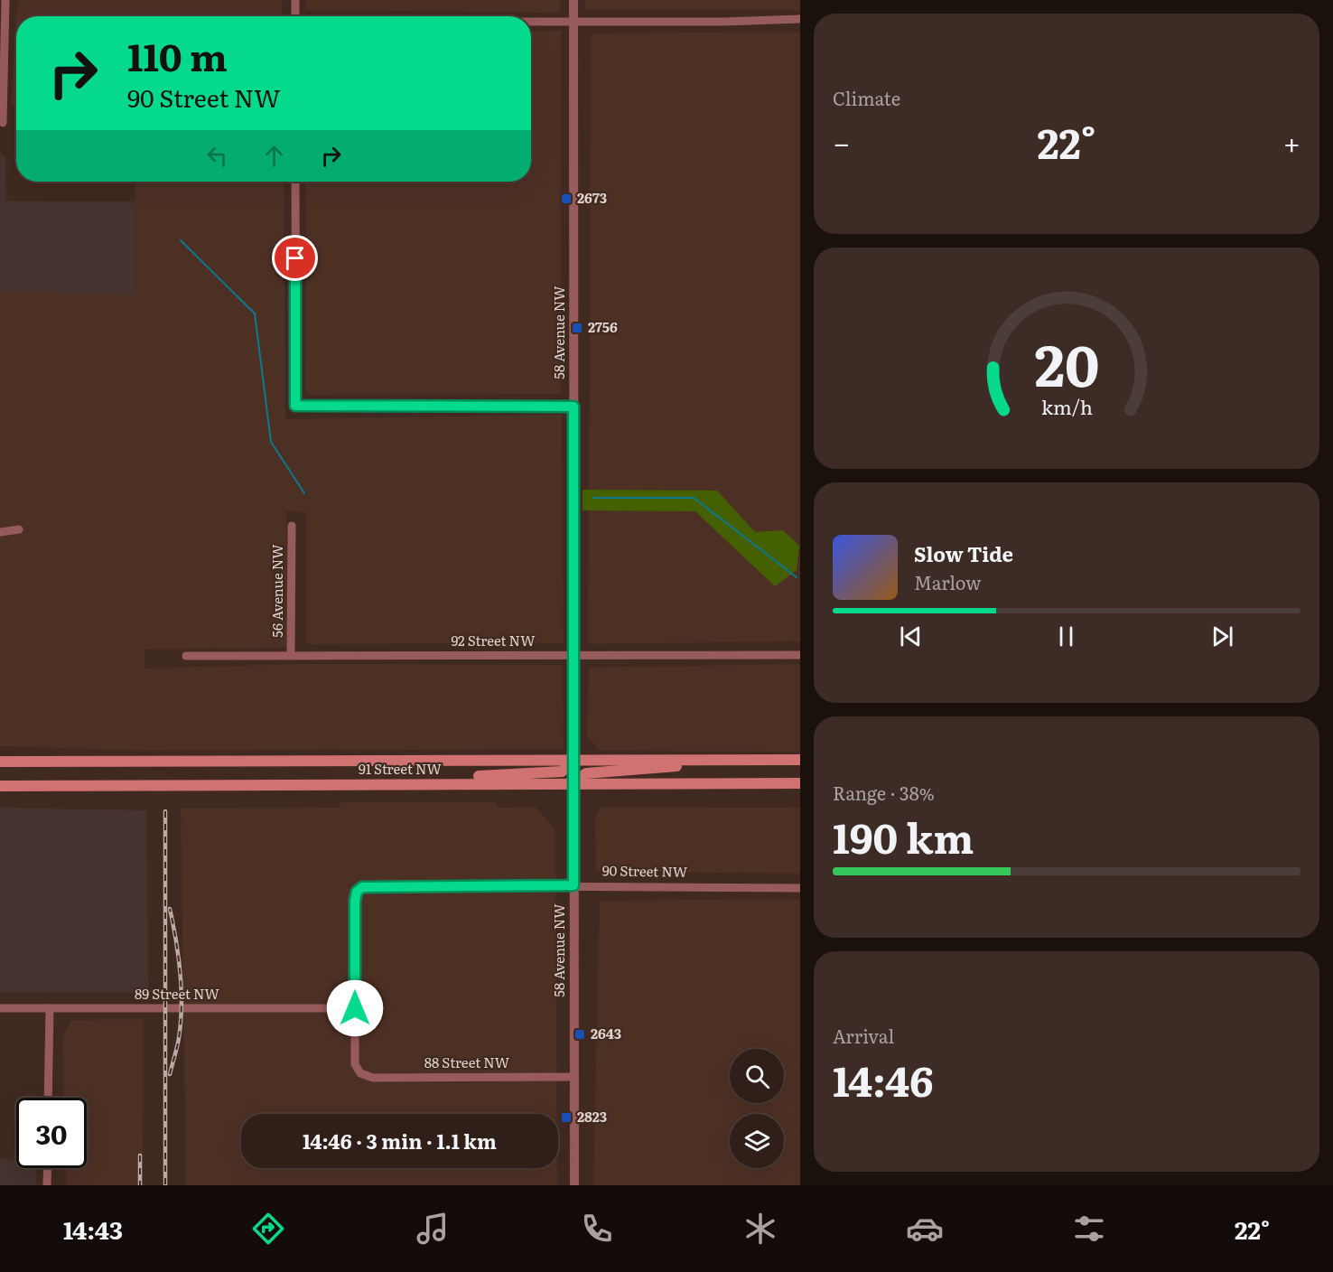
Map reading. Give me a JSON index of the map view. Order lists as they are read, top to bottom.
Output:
{
  "streets": {
    "main road": ["91 Street NW"],
    "street": [
      "58 Avenue NW",
      "56 Avenue NW",
      "92 Street NW",
      "90 Street NW",
      "89 Street NW",
      "88 Street NW"
    ]
  },
  "crossings": [
    ["58 Avenue NW", "92 Street NW"],
    ["58 Avenue NW", "91 Street NW"],
    ["58 Avenue NW", "90 Street NW"],
    ["58 Avenue NW", "88 Street NW"],
    ["56 Avenue NW", "92 Street NW"],
    ["90 Street NW", "89 Street NW"],
    ["90 Street NW", "88 Street NW"],
    ["89 Street NW", "88 Street NW"]
  ],
  "places": {
    "transit": [
      "2673",
      "2756",
      "2643",
      "2823"
    ]
  },
  "page": {
    "tile": [
      "Climate",
      ["Range · 38%", "190 km"],
      ["Arrival", "14:46"]
    ],
    "turn": ["110 m", "90 Street NW"],
    "heat": ["−", "22°", "+"],
    "song": ["Slow Tide", "Marlow"],
    "limit": "30",
    "trip": "14:46 · 3 min · 1.1 km",
    "tabs": ["14:43", "22°"],
    "gauge": ["20", "km/h"]
  }
}
